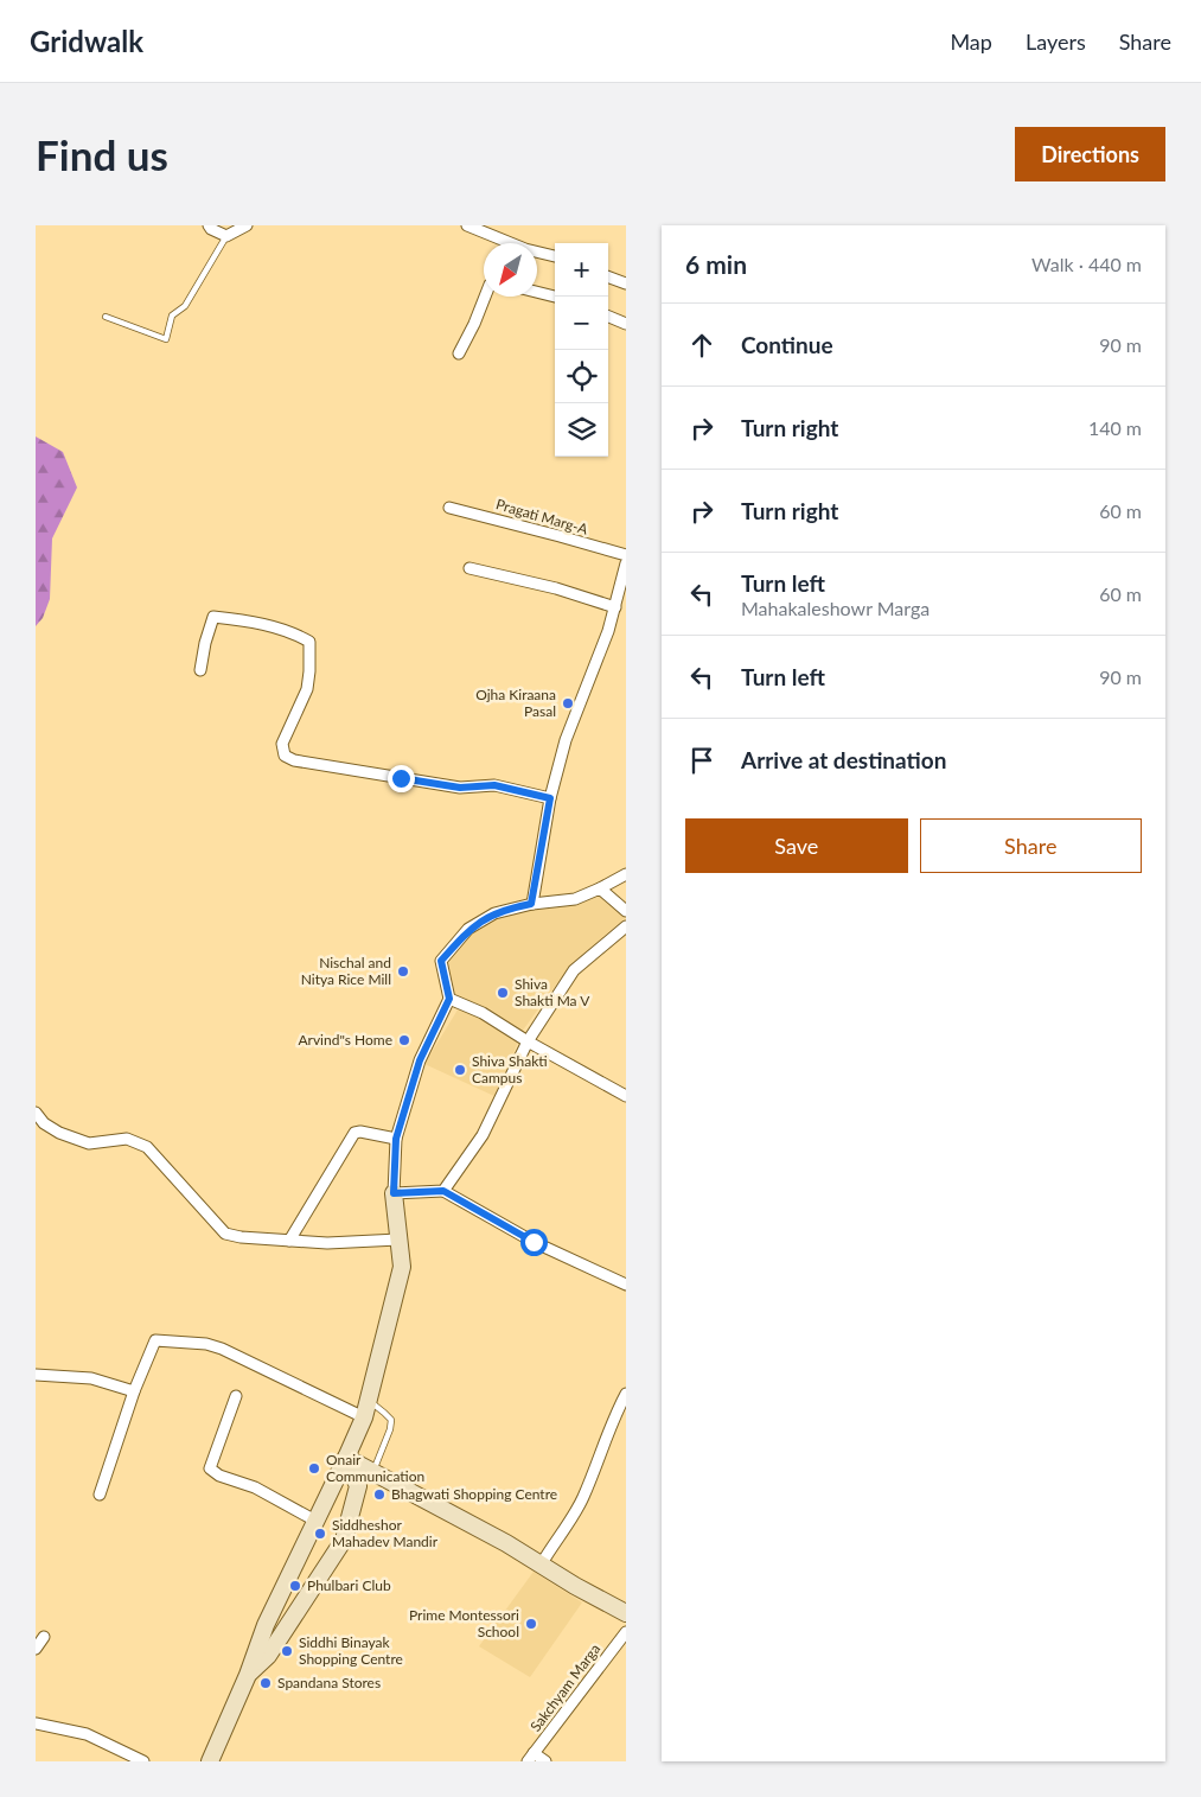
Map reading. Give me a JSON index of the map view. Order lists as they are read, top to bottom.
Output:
{
  "streets": {
    "street": ["Pragati Marg-A", "Sakchyam Marga"]
  },
  "places": [
    "Ojha Kiraana Pasal",
    "Nischal and Nitya Rice Mill",
    "Shiva Shakti Ma V",
    "Arvind\"s Home",
    "Shiva Shakti Campus",
    "Onair Communication",
    "Bhagwati Shopping Centre",
    "Siddheshor Mahadev Mandir",
    "Phulbari Club",
    "Prime Montessori School",
    "Siddhi Binayak Shopping Centre",
    "Spandana Stores"
  ],
  "north": "bottom left",
  "page": {
    "header": "Gridwalk",
    "nav": ["Map", "Layers", "Share"],
    "buttons": [
      "Directions",
      ["Save", "Share"]
    ],
    "title": "Find us",
    "heading": ["6 min", "Walk · 440 m"],
    "map_buttons": ["+", "−"],
    "list": [
      ["Continue", "90 m"],
      ["Turn right", "140 m"],
      ["Turn right", "60 m"],
      ["Turn left", "Mahakaleshowr Marga", "60 m"],
      ["Turn left", "90 m"],
      "Arrive at destination"
    ]
  }
}
